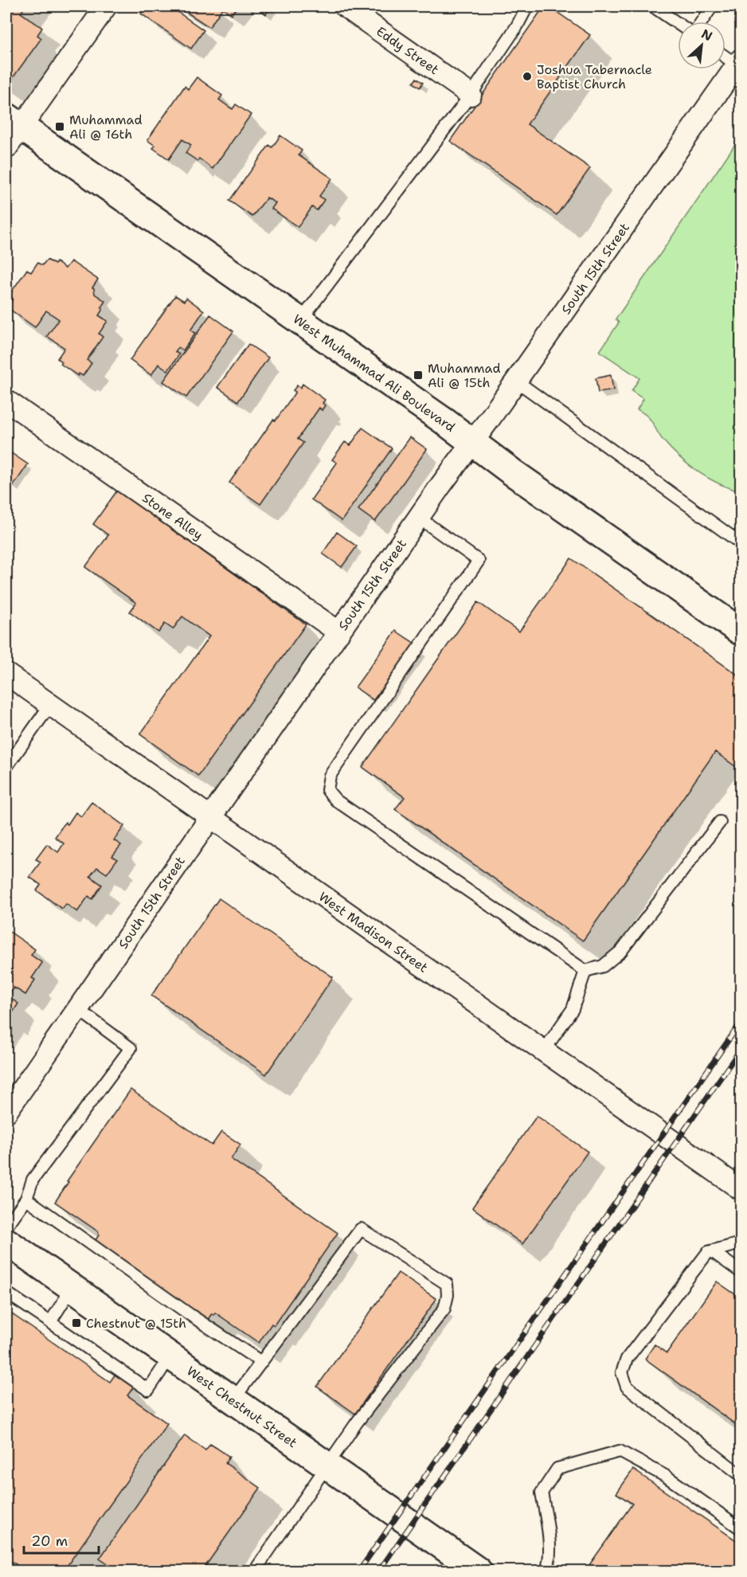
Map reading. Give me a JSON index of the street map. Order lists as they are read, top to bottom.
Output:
{
  "streets": {
    "main road": ["West Muhammad Ali Boulevard", "West Chestnut Street"],
    "street": [
      "Eddy Street",
      "South 15th Street",
      "Stone Alley",
      "West Madison Street"
    ]
  },
  "crossings": [
    ["South 15th Street", "West Muhammad Ali Boulevard"],
    ["South 15th Street", "Stone Alley"],
    ["South 15th Street", "West Madison Street"]
  ],
  "places": {
    "other": ["Joshua Tabernacle Baptist Church"],
    "transit": ["Muhammad Ali @ 16th", "Muhammad Ali @ 15th", "Chestnut @ 15th"]
  },
  "scale_bar": "20 m",
  "north": "top right"
}
